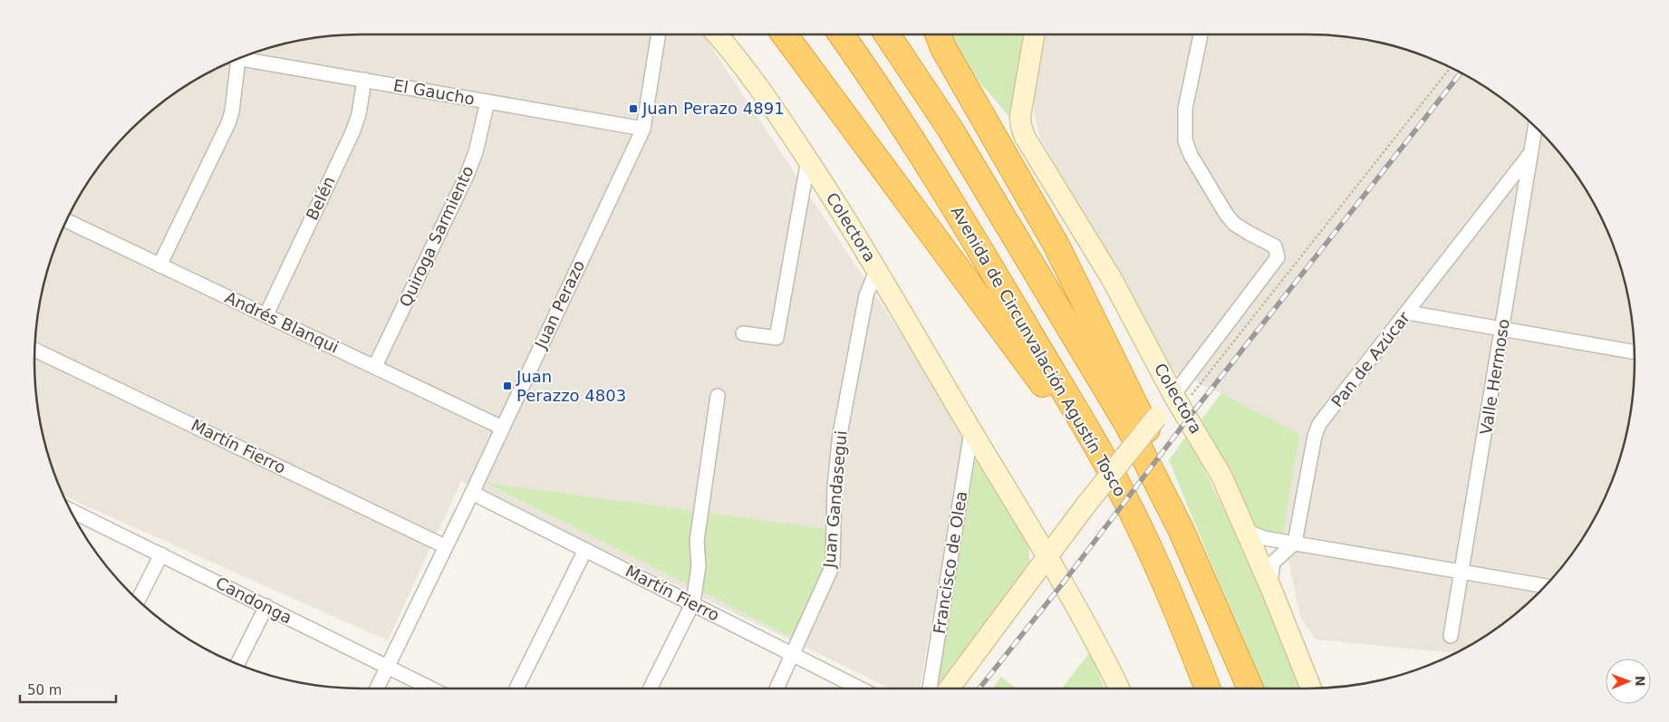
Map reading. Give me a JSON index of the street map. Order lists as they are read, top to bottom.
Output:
{
  "streets": {
    "highway": ["Avenida de Circunvalación Agustín Tosco"],
    "main road": ["Colectora"],
    "street": [
      "El Gaucho",
      "Belén",
      "Quiroga Sarmiento",
      "Juan Perazo",
      "Andrés Blanqui",
      "Pan de Azúcar",
      "Valle Hermoso",
      "Martín Fierro",
      "Juan Gandasegui",
      "Francisco de Olea",
      "Candonga"
    ]
  },
  "crossings": [
    ["El Gaucho", "Belén"],
    ["El Gaucho", "Quiroga Sarmiento"],
    ["El Gaucho", "Juan Perazo"],
    ["Belén", "Andrés Blanqui"],
    ["Colectora", "Juan Gandasegui"],
    ["Colectora", "Francisco de Olea"],
    ["Quiroga Sarmiento", "Andrés Blanqui"],
    ["Juan Perazo", "Andrés Blanqui"],
    ["Juan Perazo", "Martín Fierro"],
    ["Juan Perazo", "Candonga"],
    ["Pan de Azúcar", "Valle Hermoso"],
    ["Martín Fierro", "Juan Gandasegui"]
  ],
  "places": {
    "transit": ["Juan Perazo 4891", "Juan Perazzo 4803"]
  },
  "scale_bar": "50 m",
  "north": "right"
}
